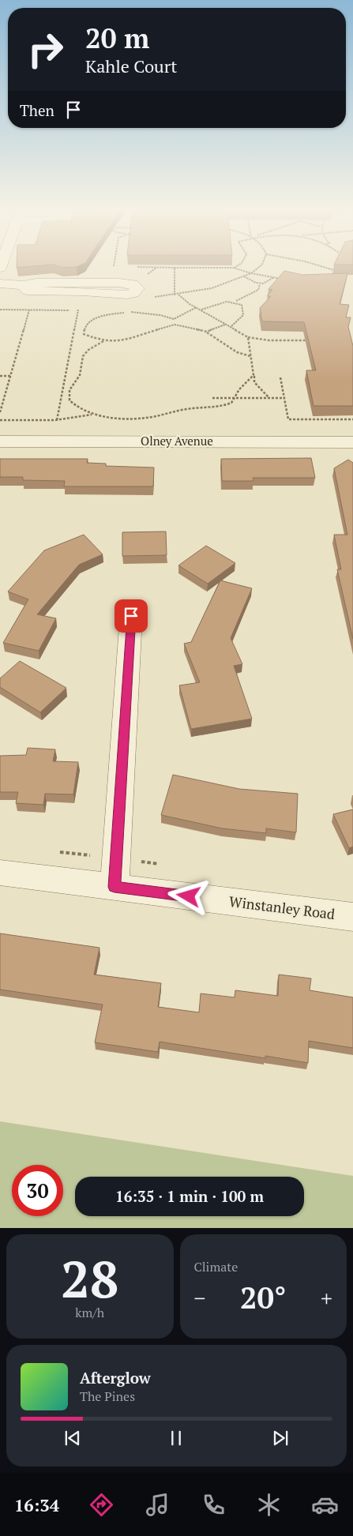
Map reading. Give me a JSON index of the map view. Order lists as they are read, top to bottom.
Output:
{
  "streets": {
    "street": ["Olney Avenue", "Winstanley Road"]
  },
  "page": {
    "turn": ["20 m", "Kahle Court"],
    "then": "Then",
    "limit": "30",
    "trip": "16:35 · 1 min · 100 m",
    "tile": [
      ["28", "km/h"],
      "Climate"
    ],
    "heat": ["−", "20°", "+"],
    "song": ["Afterglow", "The Pines"],
    "tabs": "16:34"
  }
}
